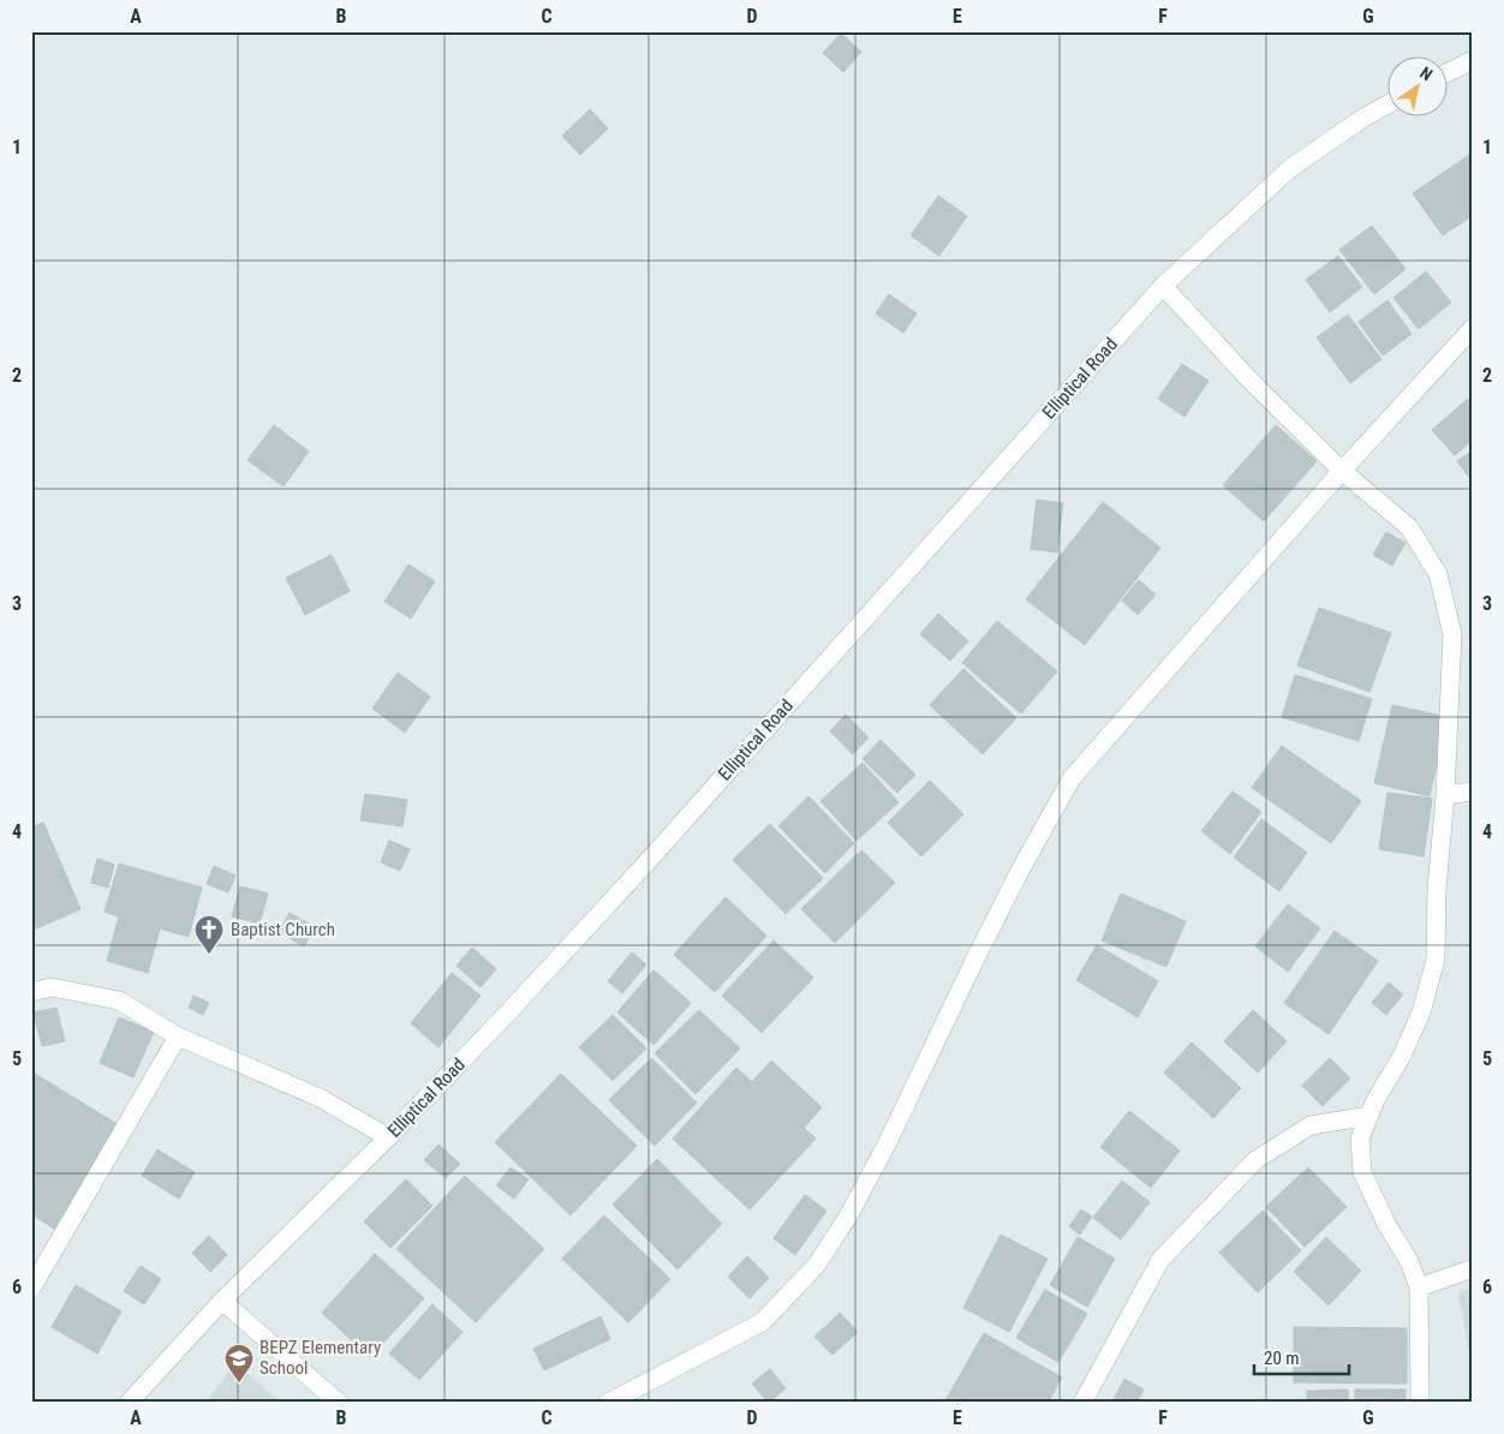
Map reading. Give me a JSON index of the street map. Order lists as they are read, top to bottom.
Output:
{
  "streets": {
    "street": ["Elliptical Road"]
  },
  "places": {
    "church": ["Baptist Church"],
    "school or university": ["BEPZ Elementary School"]
  },
  "scale_bar": "20 m",
  "north": "top right",
  "grid": {
    "columns": [
      "A",
      "B",
      "C",
      "D",
      "E",
      "F",
      "G"
    ],
    "rows": [
      "1",
      "2",
      "3",
      "4",
      "5",
      "6"
    ]
  }
}
